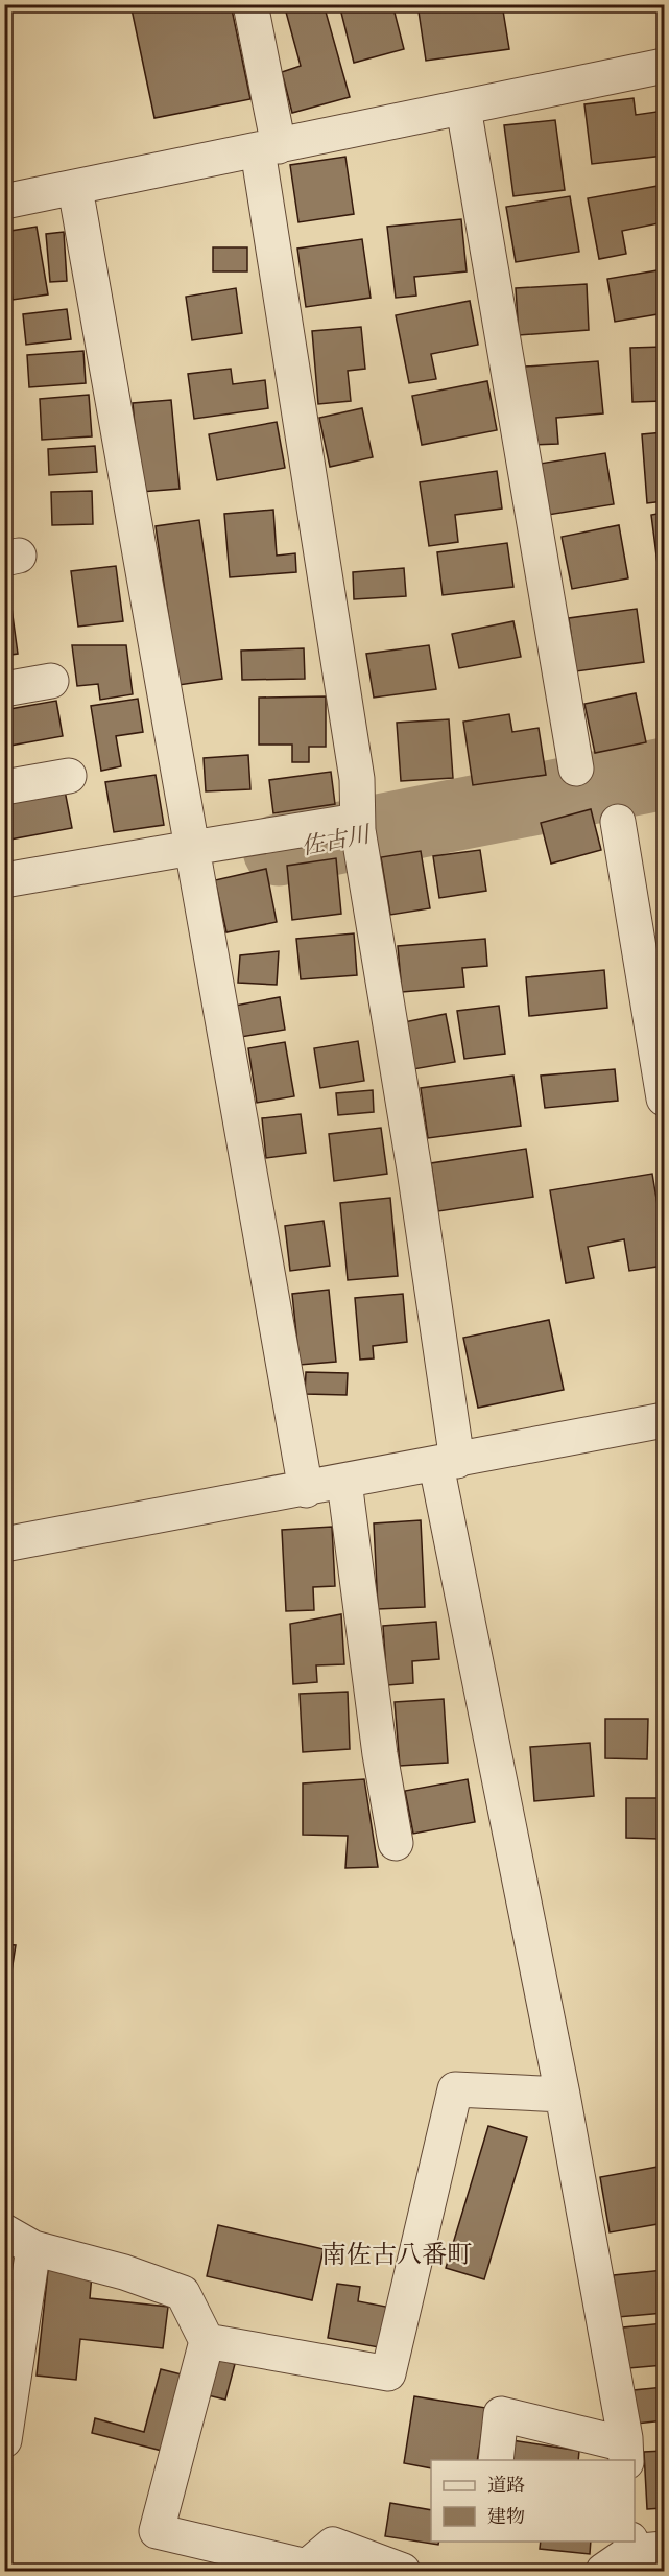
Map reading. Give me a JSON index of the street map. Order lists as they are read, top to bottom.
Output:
{
  "districts": ["南佐古八番町"],
  "water": ["佐古川"],
  "legend": ["道路", "建物"]
}
